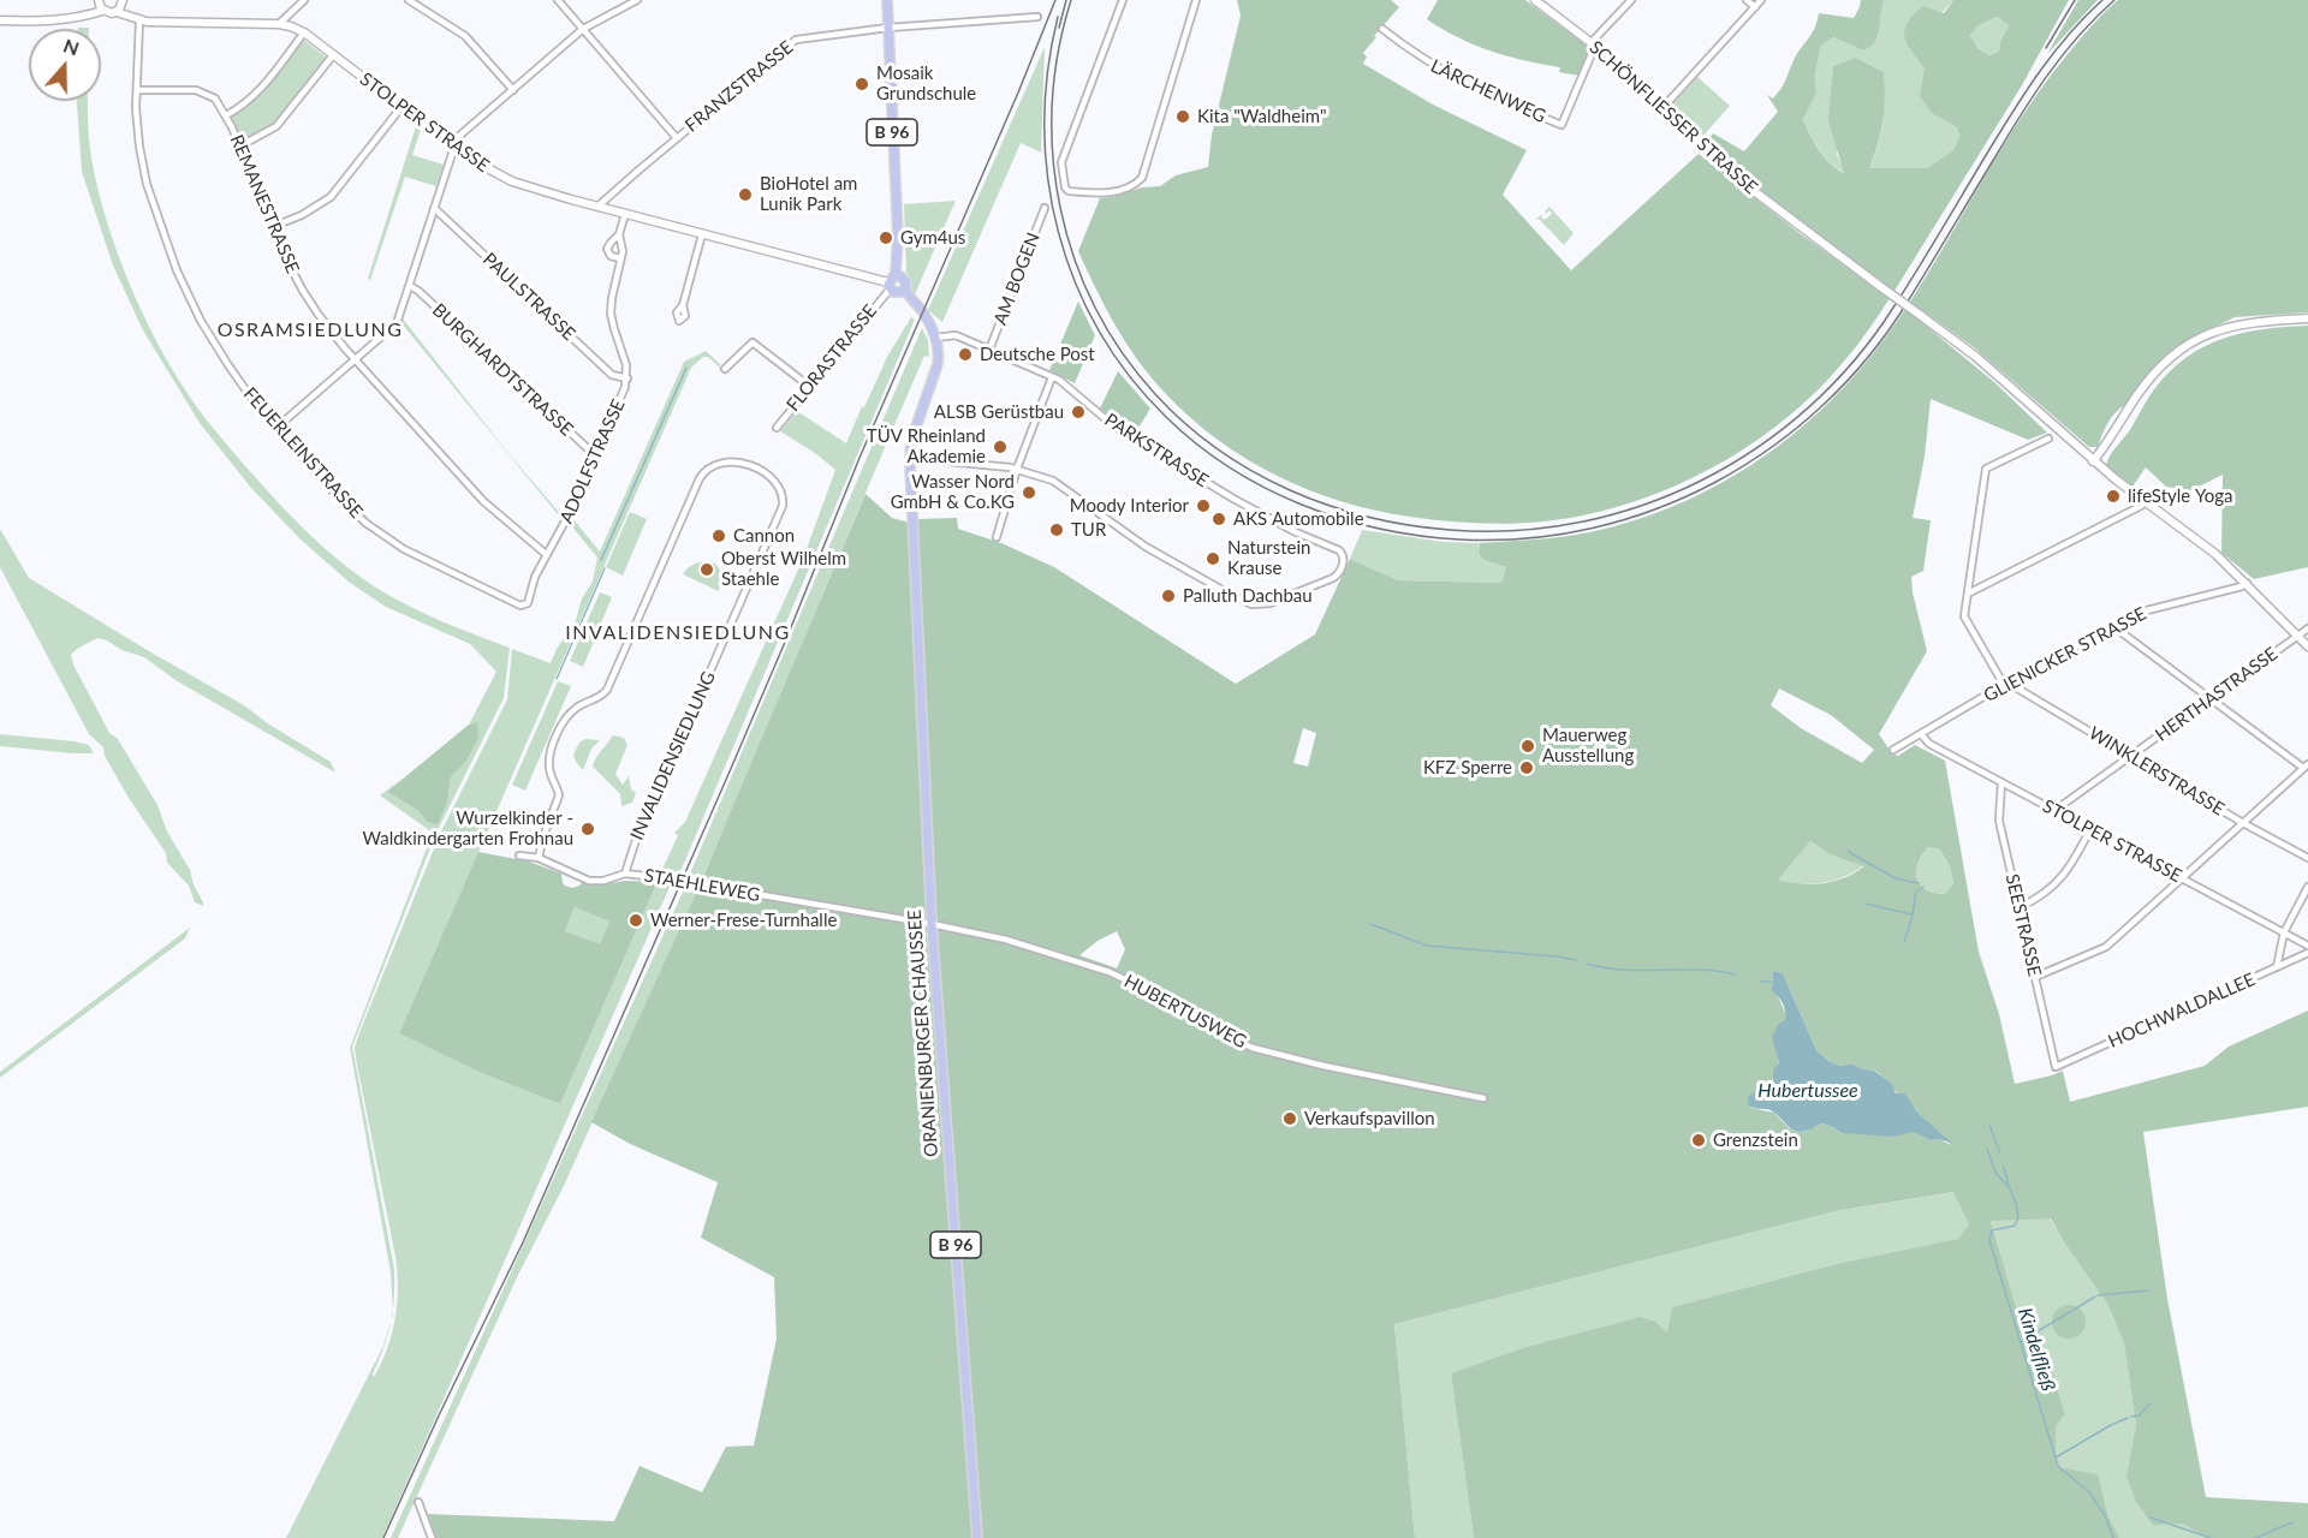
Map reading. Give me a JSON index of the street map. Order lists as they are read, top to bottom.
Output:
{
  "streets": {
    "main road": [
      "SCHÖNFLIESSER STRASSE",
      "STOLPER STRASSE",
      "B 96",
      "ORANIENBURGER CHAUSSEE"
    ],
    "street": [
      "FRANZSTRASSE",
      "LÄRCHENWEG",
      "REMANESTRASSE",
      "AM BOGEN",
      "PAULSTRASSE",
      "FLORASTRASSE",
      "BURGHARDTSTRASSE",
      "PARKSTRASSE",
      "FEUERLEINSTRASSE",
      "ADOLFSTRASSE",
      "GLIENICKER STRASSE",
      "HERTHASTRASSE",
      "INVALIDENSIEDLUNG",
      "WINKLERSTRASSE",
      "STAEHLEWEG",
      "SEESTRASSE",
      "HOCHWALDALLEE",
      "HUBERTUSWEG"
    ]
  },
  "crossings": [
    ["FRANZSTRASSE", "STOLPER STRASSE"],
    ["FRANZSTRASSE", "B 96"],
    ["LÄRCHENWEG", "SCHÖNFLIESSER STRASSE"],
    ["SCHÖNFLIESSER STRASSE", "GLIENICKER STRASSE"],
    ["SCHÖNFLIESSER STRASSE", "HERTHASTRASSE"],
    ["STOLPER STRASSE", "B 96"],
    ["STOLPER STRASSE", "FLORASTRASSE"],
    ["STOLPER STRASSE", "FEUERLEINSTRASSE"],
    ["STOLPER STRASSE", "GLIENICKER STRASSE"],
    ["STOLPER STRASSE", "HERTHASTRASSE"],
    ["STOLPER STRASSE", "SEESTRASSE"],
    ["B 96", "FLORASTRASSE"],
    ["B 96", "PARKSTRASSE"],
    ["B 96", "ORANIENBURGER CHAUSSEE"],
    ["REMANESTRASSE", "FEUERLEINSTRASSE"],
    ["REMANESTRASSE", "ADOLFSTRASSE"],
    ["AM BOGEN", "PARKSTRASSE"],
    ["PAULSTRASSE", "ADOLFSTRASSE"],
    ["BURGHARDTSTRASSE", "ADOLFSTRASSE"],
    ["FEUERLEINSTRASSE", "ADOLFSTRASSE"],
    ["GLIENICKER STRASSE", "WINKLERSTRASSE"],
    ["HERTHASTRASSE", "WINKLERSTRASSE"],
    ["INVALIDENSIEDLUNG", "STAEHLEWEG"],
    ["STAEHLEWEG", "HUBERTUSWEG"],
    ["STAEHLEWEG", "ORANIENBURGER CHAUSSEE"],
    ["SEESTRASSE", "HOCHWALDALLEE"],
    ["HUBERTUSWEG", "ORANIENBURGER CHAUSSEE"]
  ],
  "districts": ["OSRAMSIEDLUNG", "INVALIDENSIEDLUNG"],
  "water": ["Hubertussee", "Kindelfließ"],
  "places": [
    "Mosaik Grundschule",
    "Kita \"Waldheim\"",
    "BioHotel am Lunik Park",
    "Gym4us",
    "Deutsche Post",
    "ALSB Gerüstbau",
    "TÜV Rheinland Akademie",
    "Wasser Nord GmbH & Co.KG",
    "lifeStyle Yoga",
    "Moody Interior",
    "AKS Automobile",
    "TUR",
    "Cannon",
    "Naturstein Krause",
    "Oberst Wilhelm Staehle",
    "Palluth Dachbau",
    "Mauerweg Ausstellung",
    "KFZ Sperre",
    "Wurzelkinder - Waldkindergarten Frohnau",
    "Werner-Frese-Turnhalle",
    "Verkaufspavillon",
    "Grenzstein"
  ],
  "north": "top"
}
